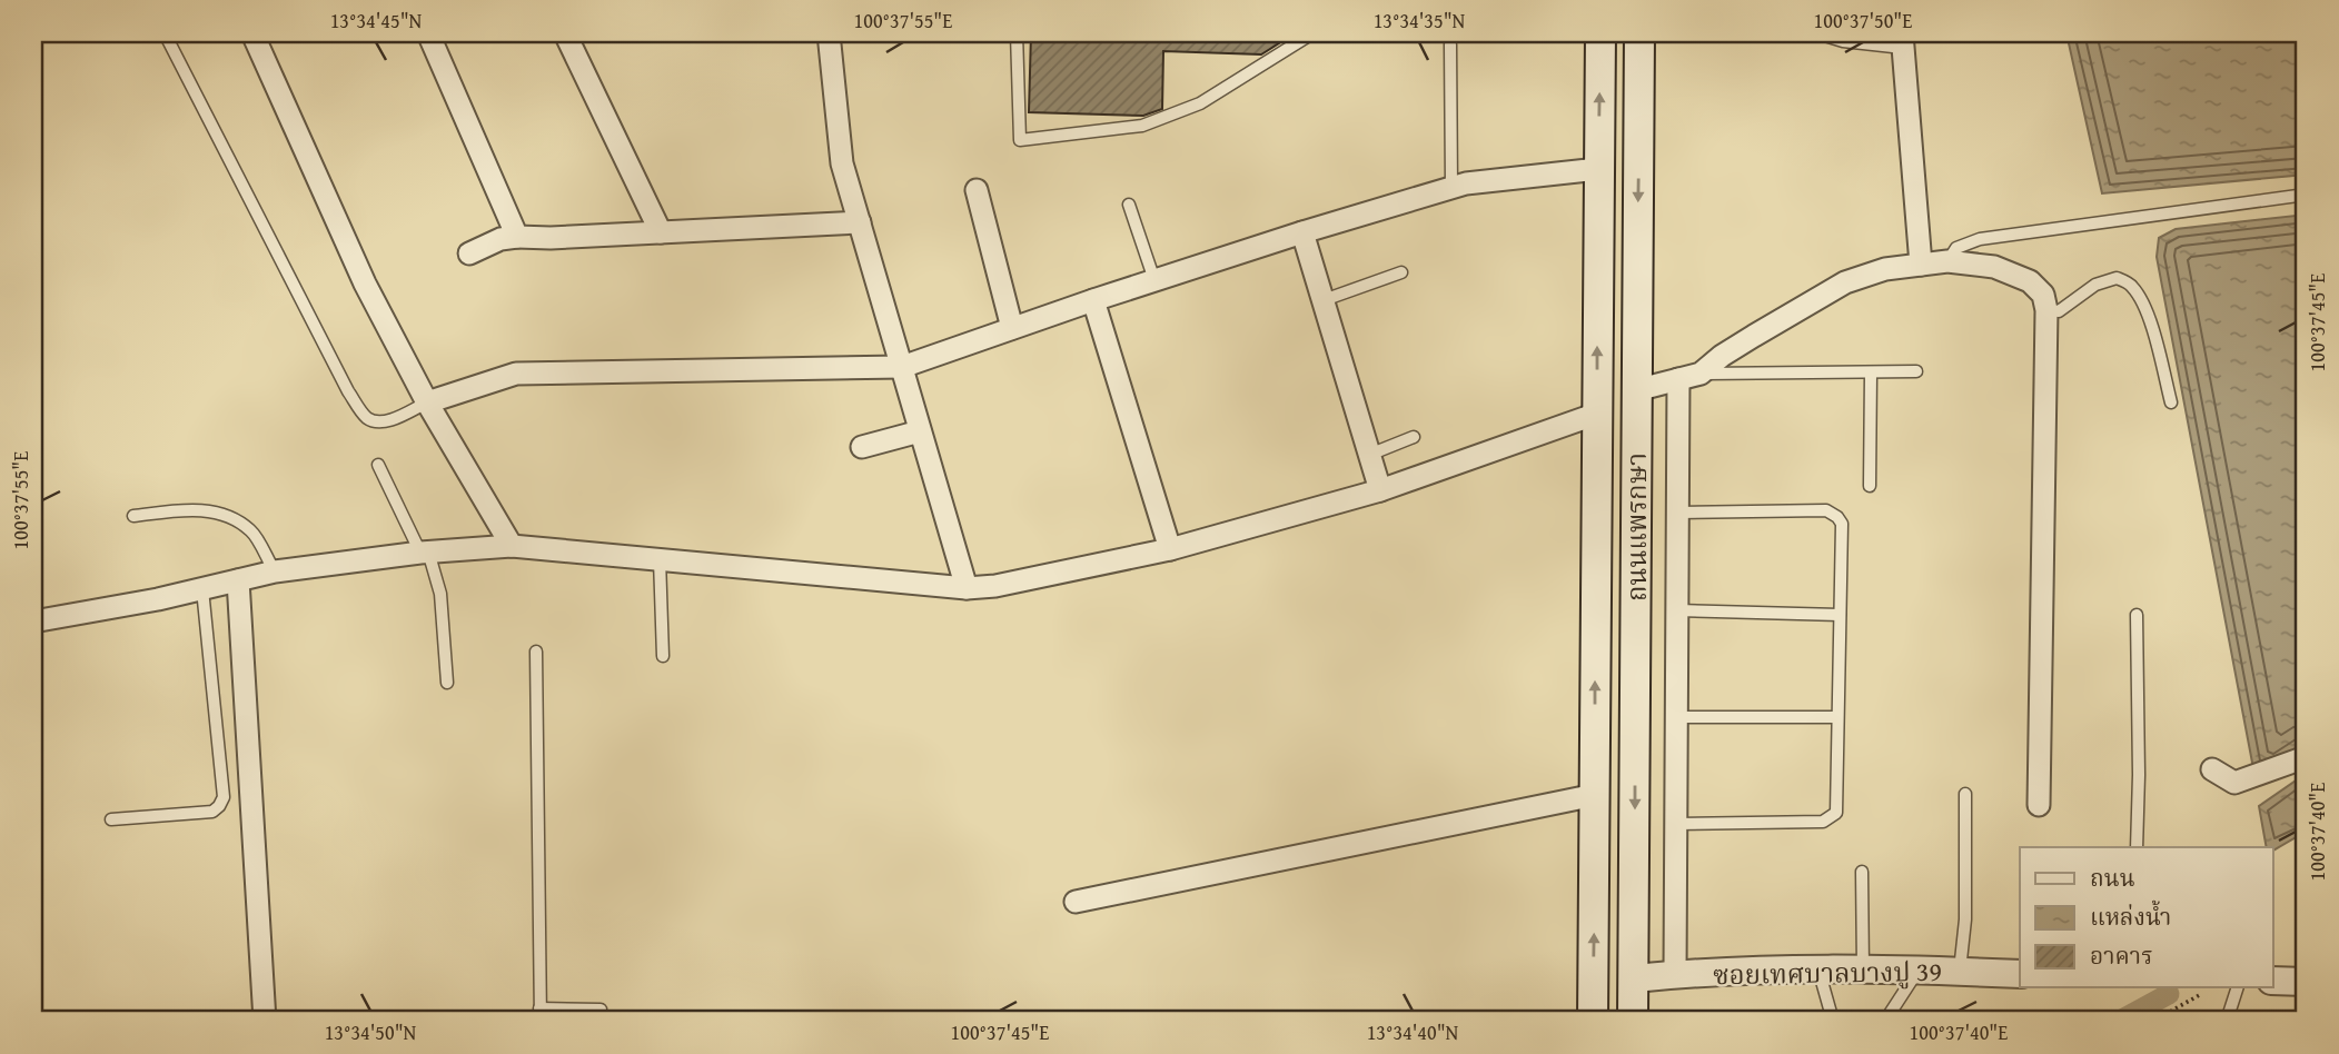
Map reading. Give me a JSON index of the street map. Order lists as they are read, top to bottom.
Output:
{
  "streets": {
    "main road": ["ถนนแพรกษา"],
    "street": ["ซอยเทศบาลบางปู 39"]
  },
  "crossings": [
    ["ถนนแพรกษา", "ซอยเทศบาลบางปู 39"]
  ],
  "legend": ["ถนน", "แหล่งน้ำ", "อาคาร"],
  "coordinates": [
    "13°34'45\"N",
    "100°37'55\"E",
    "13°34'35\"N",
    "100°37'50\"E",
    "100°37'45\"E",
    "100°37'40\"E",
    "13°34'50\"N",
    "13°34'40\"N"
  ]
}
